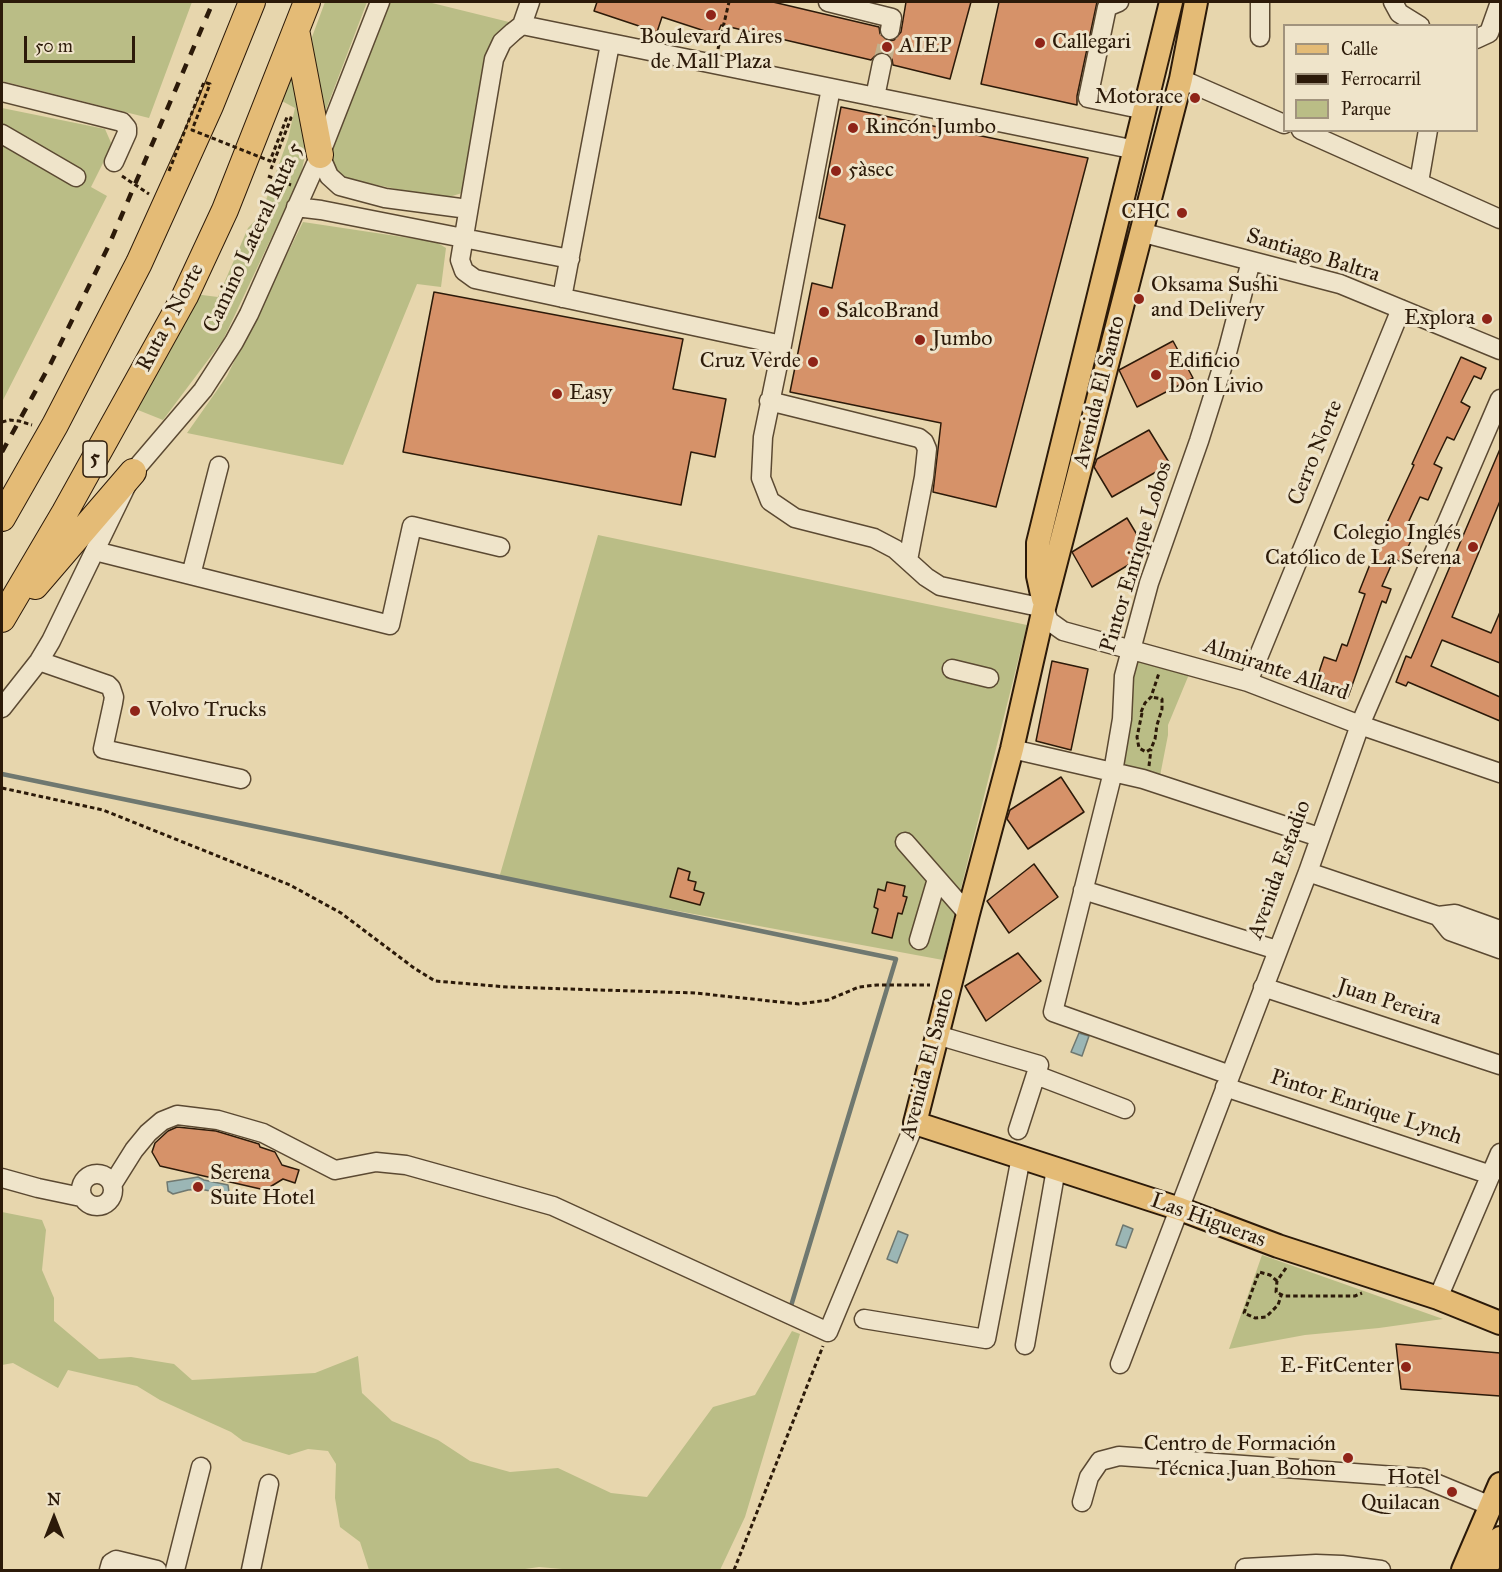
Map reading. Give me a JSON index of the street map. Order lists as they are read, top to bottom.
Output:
{
  "streets": {
    "highway": ["Ruta 5 Norte", "5"],
    "main road": ["Avenida El Santo", "Las Higueras"],
    "street": [
      "Camino Lateral Ruta 5",
      "Santiago Baltra",
      "Cerro Norte",
      "Pintor Enrique Lobos",
      "Almirante Allard",
      "Avenida Estadio",
      "Juan Pereira",
      "Pintor Enrique Lynch"
    ]
  },
  "crossings": [
    ["Santiago Baltra", "Avenida El Santo"],
    ["Santiago Baltra", "Cerro Norte"],
    ["Santiago Baltra", "Pintor Enrique Lobos"],
    ["Avenida El Santo", "Almirante Allard"],
    ["Avenida El Santo", "Las Higueras"],
    ["Cerro Norte", "Almirante Allard"],
    ["Pintor Enrique Lobos", "Almirante Allard"],
    ["Pintor Enrique Lobos", "Pintor Enrique Lynch"],
    ["Almirante Allard", "Avenida Estadio"],
    ["Avenida Estadio", "Juan Pereira"],
    ["Avenida Estadio", "Pintor Enrique Lynch"],
    ["Avenida Estadio", "Las Higueras"]
  ],
  "places": [
    "Boulevard Aires de Mall Plaza",
    "Callegari",
    "AIEP",
    "Motorace",
    "Rincón Jumbo",
    "5àsec",
    "CHC",
    "Oksama Sushi and Delivery",
    "SalcoBrand",
    "Explora",
    "Jumbo",
    "Cruz Verde",
    "Edificio Don Livio",
    "Easy",
    "Colegio Inglés Católico de La Serena",
    "Volvo Trucks",
    "Serena Suite Hotel",
    "E-FitCenter",
    "Centro de Formación Técnica Juan Bohon",
    "Hotel Quilacan"
  ],
  "legend": ["Calle", "Ferrocarril", "Parque"],
  "scale_bar": "50 m",
  "north": "top"
}
